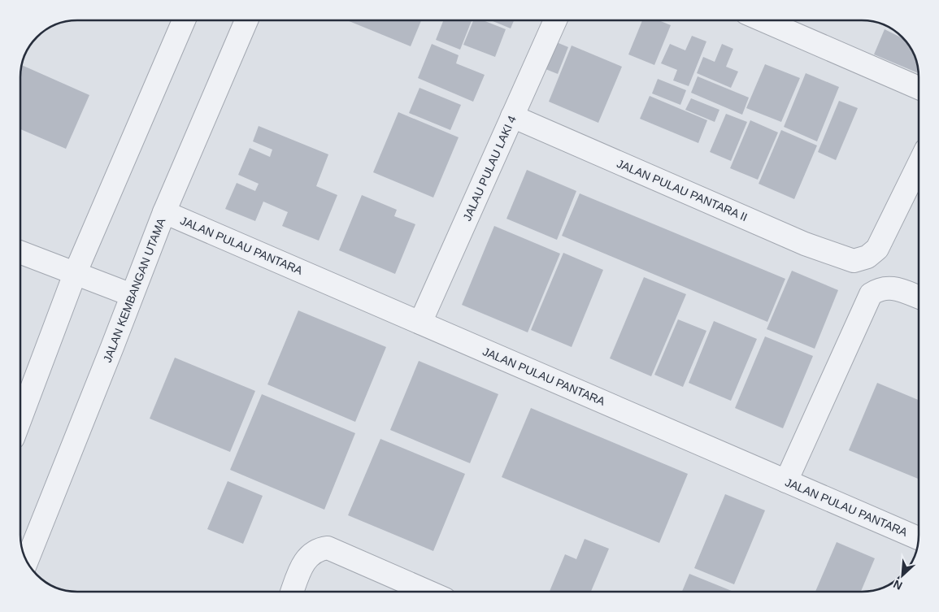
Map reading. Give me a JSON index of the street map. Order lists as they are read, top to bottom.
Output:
{
  "streets": {
    "street": [
      "JALAU PULAU LAKI 4",
      "JALAN PULAU PANTARA II",
      "JALAN PULAU PANTARA",
      "JALAN KEMBANGAN UTAMA"
    ]
  },
  "crossings": [
    ["JALAU PULAU LAKI 4", "JALAN PULAU PANTARA II"],
    ["JALAU PULAU LAKI 4", "JALAN PULAU PANTARA"],
    ["JALAN PULAU PANTARA", "JALAN KEMBANGAN UTAMA"]
  ],
  "north": "bottom left"
}
